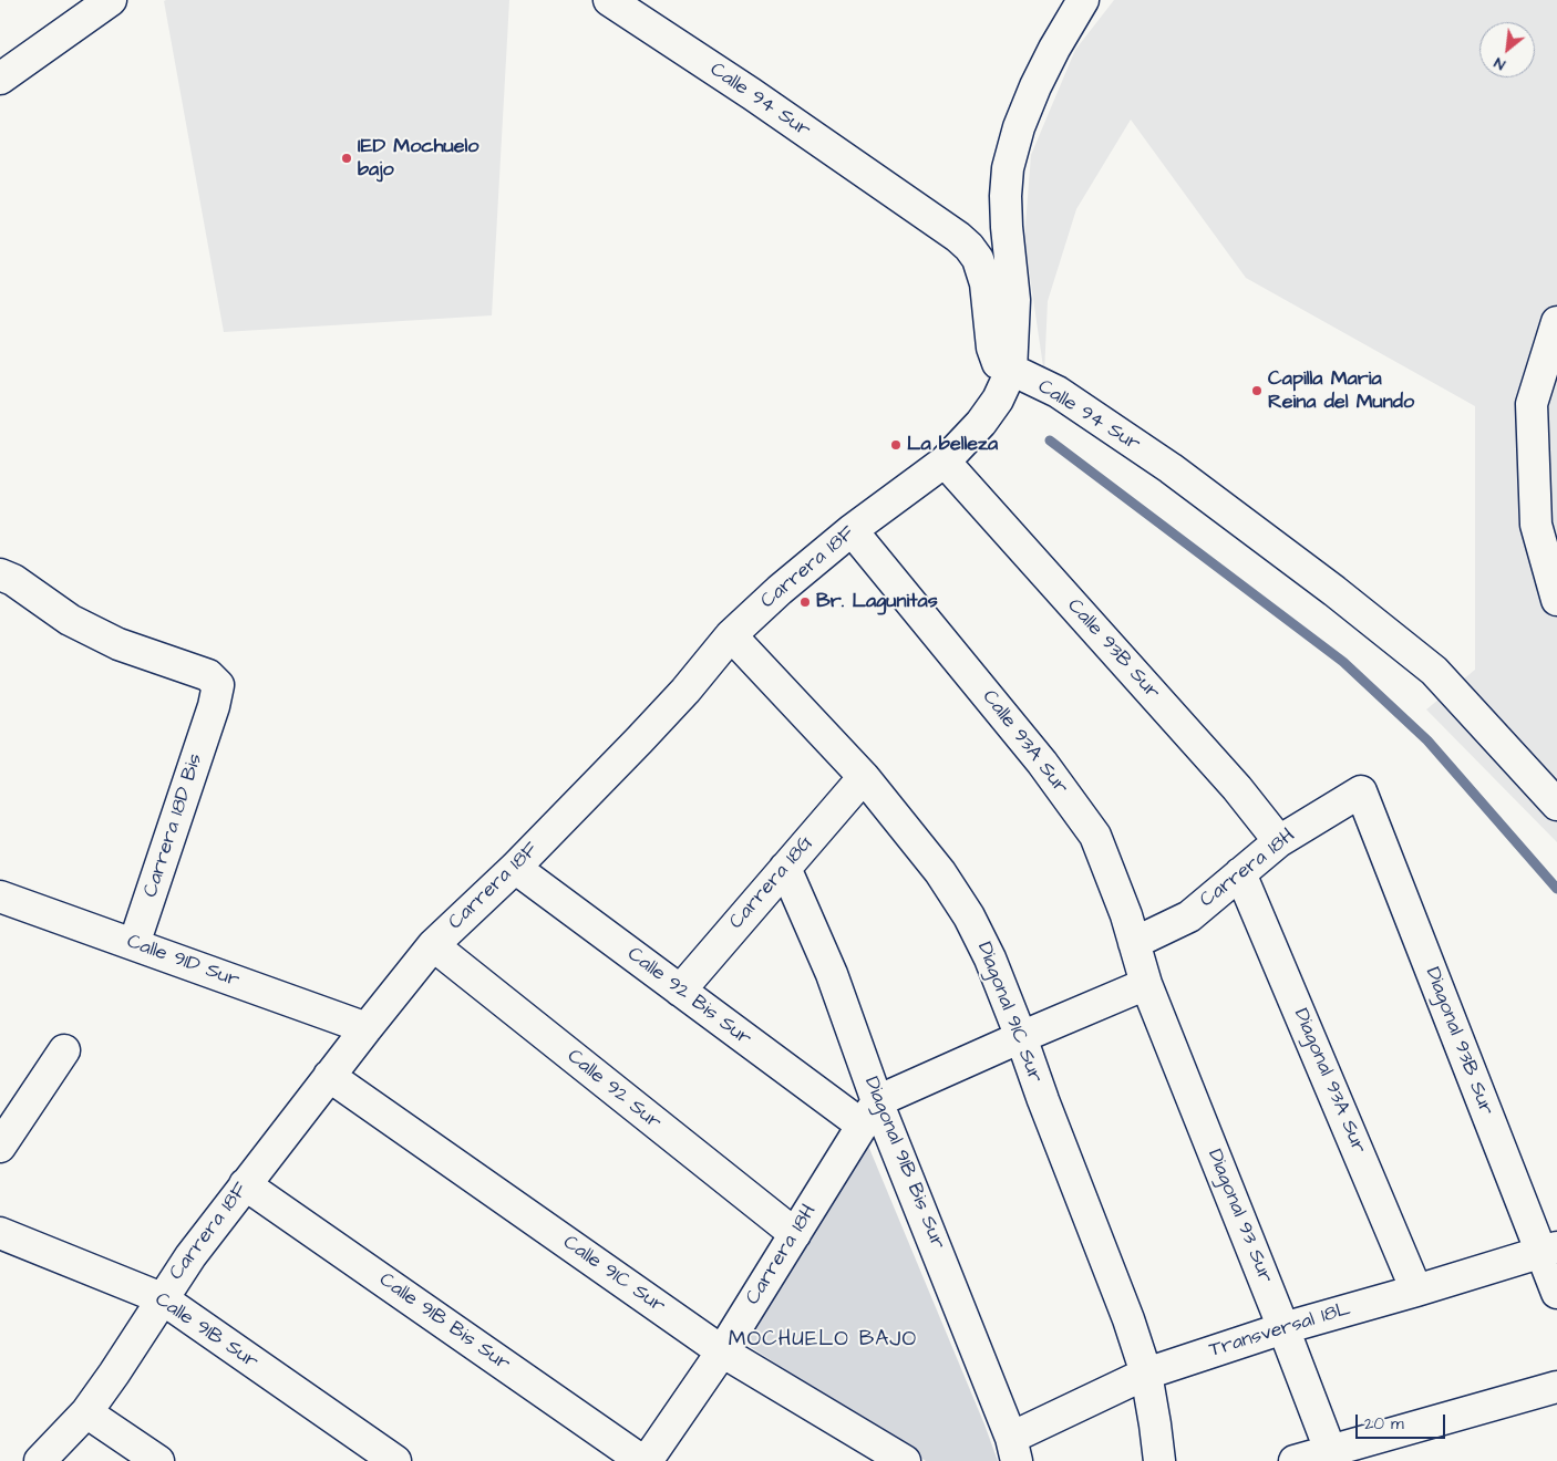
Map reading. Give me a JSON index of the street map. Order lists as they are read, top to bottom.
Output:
{
  "streets": {
    "street": [
      "Calle 94 Sur",
      "Carrera 18F",
      "Calle 93B Sur",
      "Calle 93A Sur",
      "Carrera 18D Bis",
      "Carrera 18H",
      "Carrera 18G",
      "Calle 91D Sur",
      "Calle 92 Bis Sur",
      "Diagonal 91C Sur",
      "Diagonal 93B Sur",
      "Diagonal 93A Sur",
      "Calle 92 Sur",
      "Diagonal 91B Bis Sur",
      "Diagonal 93 Sur",
      "Calle 91C Sur",
      "Calle 91B Bis Sur",
      "Transversal 18L",
      "Calle 91B Sur"
    ]
  },
  "crossings": [
    ["Calle 94 Sur", "Carrera 18F"],
    ["Carrera 18F", "Calle 93B Sur"],
    ["Carrera 18F", "Calle 93A Sur"],
    ["Carrera 18F", "Calle 91D Sur"],
    ["Carrera 18F", "Calle 92 Bis Sur"],
    ["Carrera 18F", "Diagonal 91C Sur"],
    ["Carrera 18F", "Calle 92 Sur"],
    ["Carrera 18F", "Calle 91C Sur"],
    ["Carrera 18F", "Calle 91B Bis Sur"],
    ["Carrera 18F", "Calle 91B Sur"],
    ["Calle 93B Sur", "Carrera 18H"],
    ["Calle 93A Sur", "Carrera 18H"],
    ["Calle 93A Sur", "Diagonal 93 Sur"],
    ["Carrera 18D Bis", "Calle 91D Sur"],
    ["Carrera 18H", "Calle 92 Bis Sur"],
    ["Carrera 18H", "Diagonal 93B Sur"],
    ["Carrera 18H", "Diagonal 93A Sur"],
    ["Carrera 18H", "Calle 92 Sur"],
    ["Carrera 18H", "Diagonal 91B Bis Sur"],
    ["Carrera 18H", "Calle 91C Sur"],
    ["Carrera 18G", "Calle 92 Bis Sur"],
    ["Carrera 18G", "Diagonal 91C Sur"],
    ["Carrera 18G", "Diagonal 91B Bis Sur"],
    ["Calle 92 Bis Sur", "Diagonal 91B Bis Sur"],
    ["Diagonal 91C Sur", "Transversal 18L"],
    ["Diagonal 93B Sur", "Transversal 18L"],
    ["Diagonal 93A Sur", "Transversal 18L"],
    ["Diagonal 91B Bis Sur", "Transversal 18L"],
    ["Diagonal 93 Sur", "Transversal 18L"]
  ],
  "districts": ["MOCHUELO BAJO"],
  "places": [
    "IED Mochuelo bajo",
    "Capilla Maria Reina del Mundo",
    "La belleza",
    "Br. Lagunitas"
  ],
  "scale_bar": "20 m",
  "north": "bottom left"
}
